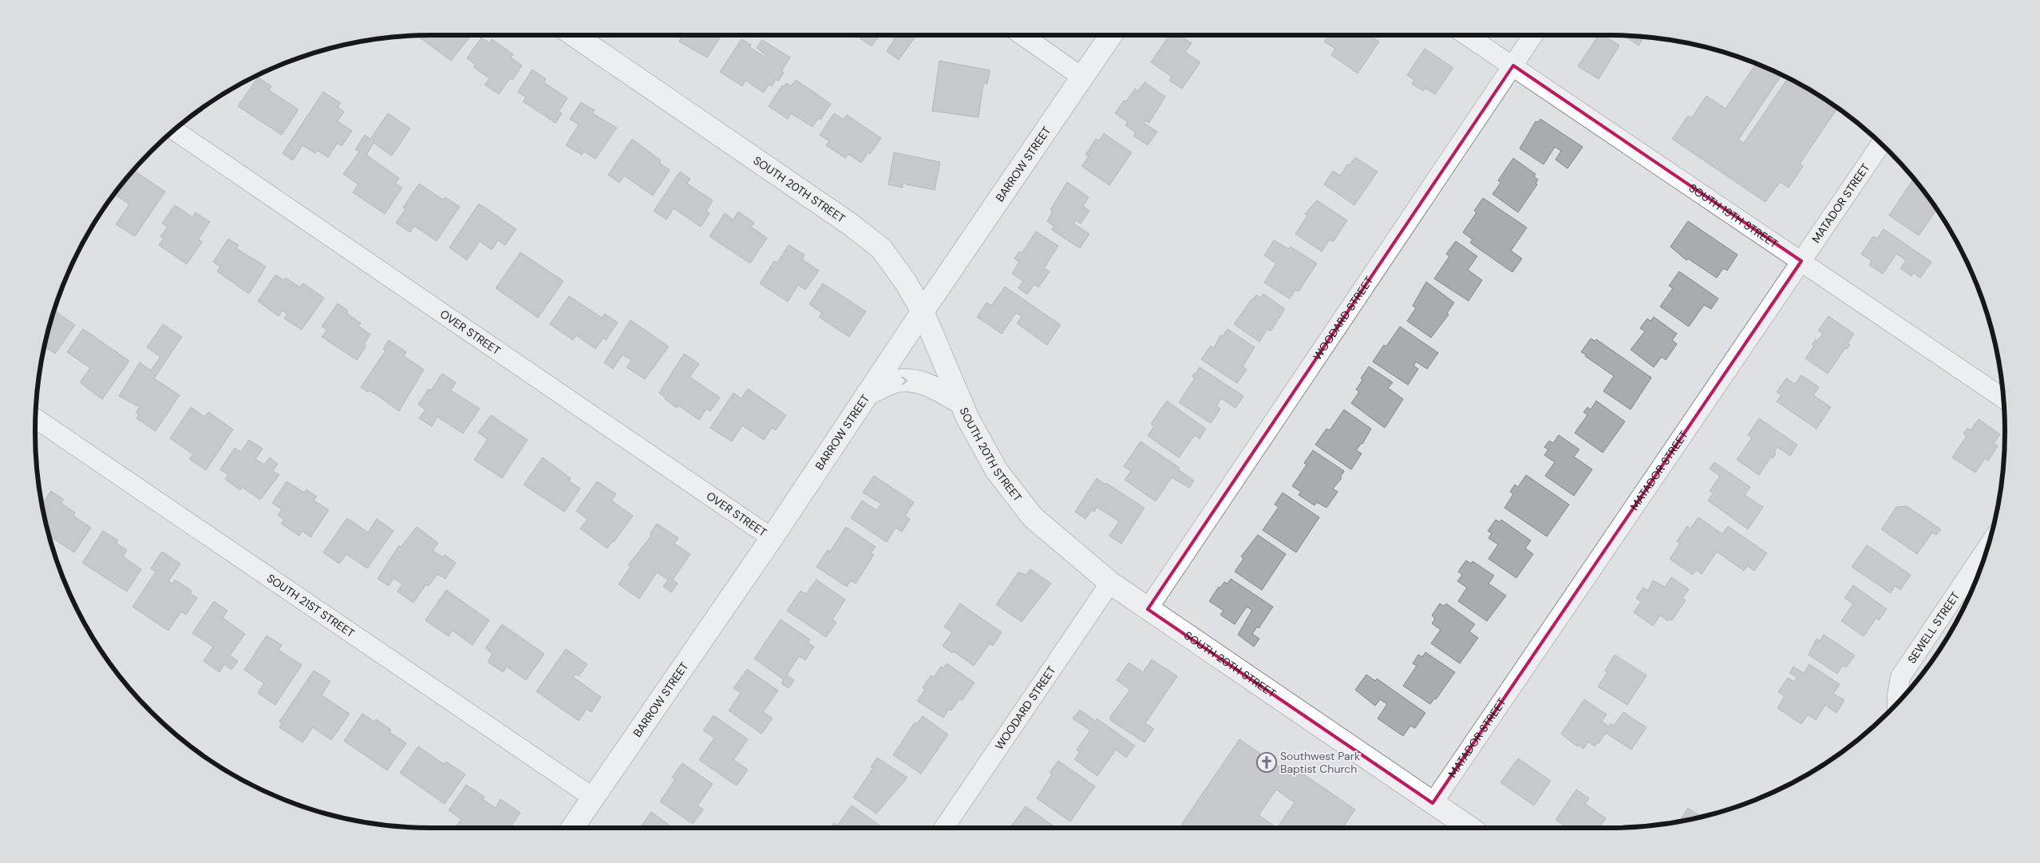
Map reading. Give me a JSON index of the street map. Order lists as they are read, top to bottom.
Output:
{
  "streets": {
    "street": [
      "BARROW STREET",
      "SOUTH 20TH STREET",
      "MATADOR STREET",
      "SOUTH 19TH STREET",
      "WOODARD STREET",
      "OVER STREET",
      "SOUTH 21ST STREET",
      "SEWELL STREET"
    ]
  },
  "crossings": [
    ["BARROW STREET", "SOUTH 20TH STREET"],
    ["BARROW STREET", "OVER STREET"],
    ["BARROW STREET", "SOUTH 21ST STREET"],
    ["SOUTH 20TH STREET", "MATADOR STREET"],
    ["SOUTH 20TH STREET", "WOODARD STREET"],
    ["MATADOR STREET", "SOUTH 19TH STREET"],
    ["SOUTH 19TH STREET", "WOODARD STREET"]
  ],
  "places": {
    "church": ["Southwest Park Baptist Church"]
  }
}
